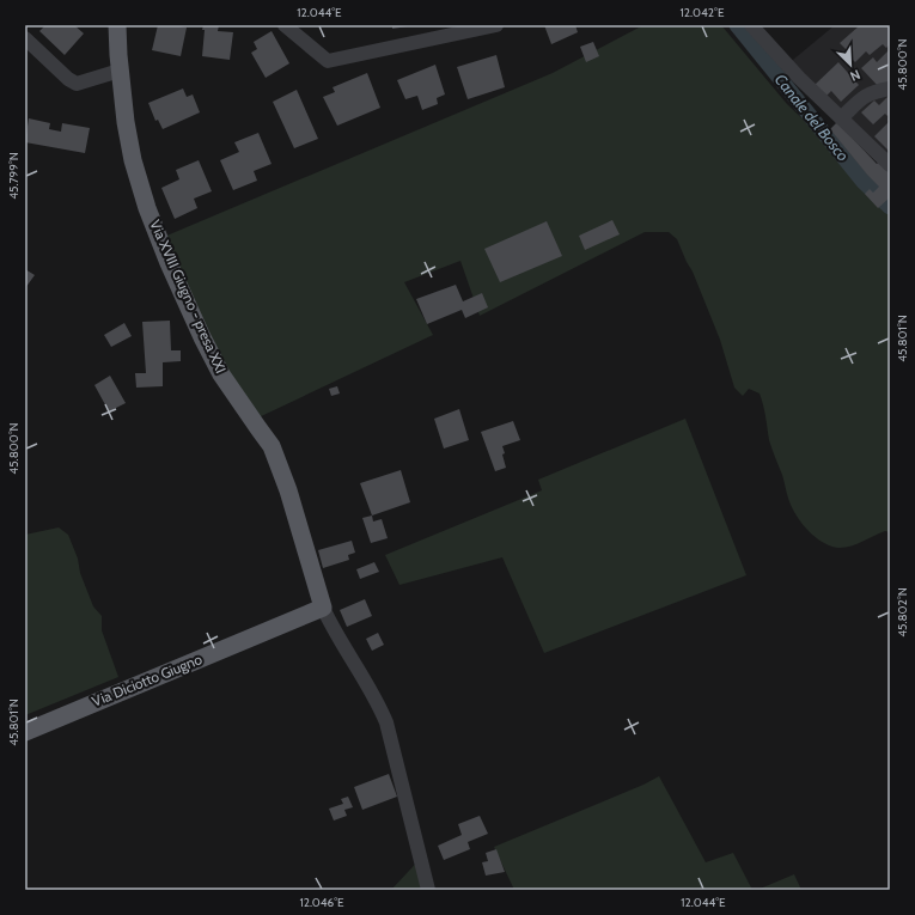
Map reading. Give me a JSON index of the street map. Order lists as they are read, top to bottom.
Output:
{
  "streets": {
    "main road": ["Via XVIII Giugno - presa XXI", "Via Diciotto Giugno"]
  },
  "crossings": [
    ["Via XVIII Giugno - presa XXI", "Via Diciotto Giugno"]
  ],
  "water": ["Canale del Bosco"],
  "north": "bottom right",
  "coordinates": [
    "12.044°E",
    "12.042°E",
    "45.800°N",
    "45.799°N",
    "45.801°N",
    "45.802°N",
    "12.046°E"
  ]
}
